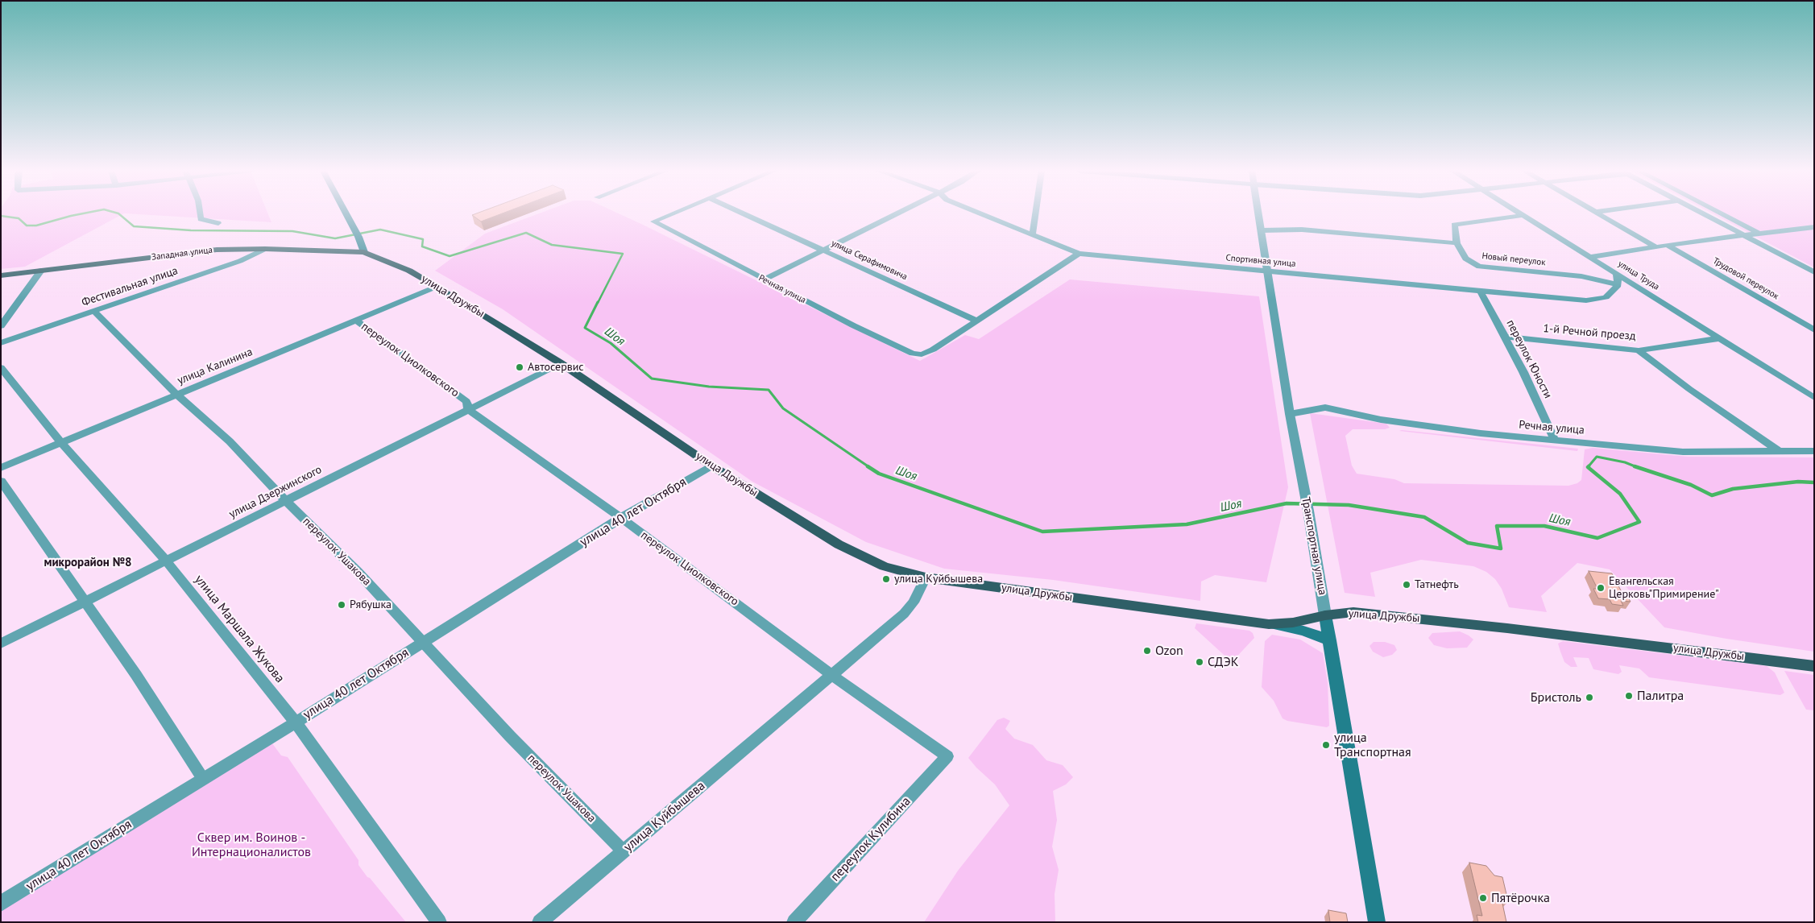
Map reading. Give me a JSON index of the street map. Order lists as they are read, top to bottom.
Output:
{
  "streets": {
    "main road": ["Западная улица", "улица Дружбы", "Транспортная улица"],
    "street": [
      "Новый переулок",
      "улица Серафимовича",
      "Спортивная улица",
      "улица Труда",
      "Трудовой переулок",
      "Фестивальная улица",
      "Речная улица",
      "1-й Речной проезд",
      "переулок Юности",
      "переулок Циолковского",
      "улица Калинина",
      "улица Дзержинского",
      "улица 40 лет Октября",
      "переулок Ушакова",
      "улица Маршала Жукова",
      "улица Куйбышева",
      "переулок Кулибина"
    ]
  },
  "crossings": [
    ["Западная улица", "Фестивальная улица"],
    ["Западная улица", "улица Дружбы"],
    ["Новый переулок", "Спортивная улица"],
    ["улица Серафимовича", "Речная улица"],
    ["Спортивная улица", "переулок Юности"],
    ["Спортивная улица", "Транспортная улица"],
    ["улица Труда", "1-й Речной проезд"],
    ["Фестивальная улица", "переулок Ушакова"],
    ["Речная улица", "переулок Юности"],
    ["Речная улица", "Транспортная улица"],
    ["улица Дружбы", "улица Калинина"],
    ["улица Дружбы", "улица Дзержинского"],
    ["улица Дружбы", "улица 40 лет Октября"],
    ["улица Дружбы", "Транспортная улица"],
    ["улица Дружбы", "улица Куйбышева"],
    ["1-й Речной проезд", "переулок Юности"],
    ["переулок Циолковского", "улица Калинина"],
    ["переулок Циолковского", "улица Дзержинского"],
    ["переулок Циолковского", "улица 40 лет Октября"],
    ["переулок Циолковского", "улица Куйбышева"],
    ["переулок Циолковского", "переулок Кулибина"],
    ["улица Калинина", "переулок Ушакова"],
    ["улица Калинина", "улица Маршала Жукова"],
    ["улица Дзержинского", "переулок Ушакова"],
    ["улица Дзержинского", "улица Маршала Жукова"],
    ["улица 40 лет Октября", "переулок Ушакова"],
    ["улица 40 лет Октября", "улица Маршала Жукова"],
    ["переулок Ушакова", "улица Куйбышева"]
  ],
  "districts": ["микрорайон №8"],
  "water": ["Шоя"],
  "parks": ["Сквер им. Воинов - Интернационалистов"],
  "places": [
    "Автосервис",
    "улица Куйбышева",
    "Татнефть",
    "Евангельская Церковь\"Примирение\"",
    "Рябушка",
    "Ozon",
    "СДЭК",
    "Палитра",
    "Бристоль",
    "улица Транспортная",
    "Пятёрочка"
  ]
}
